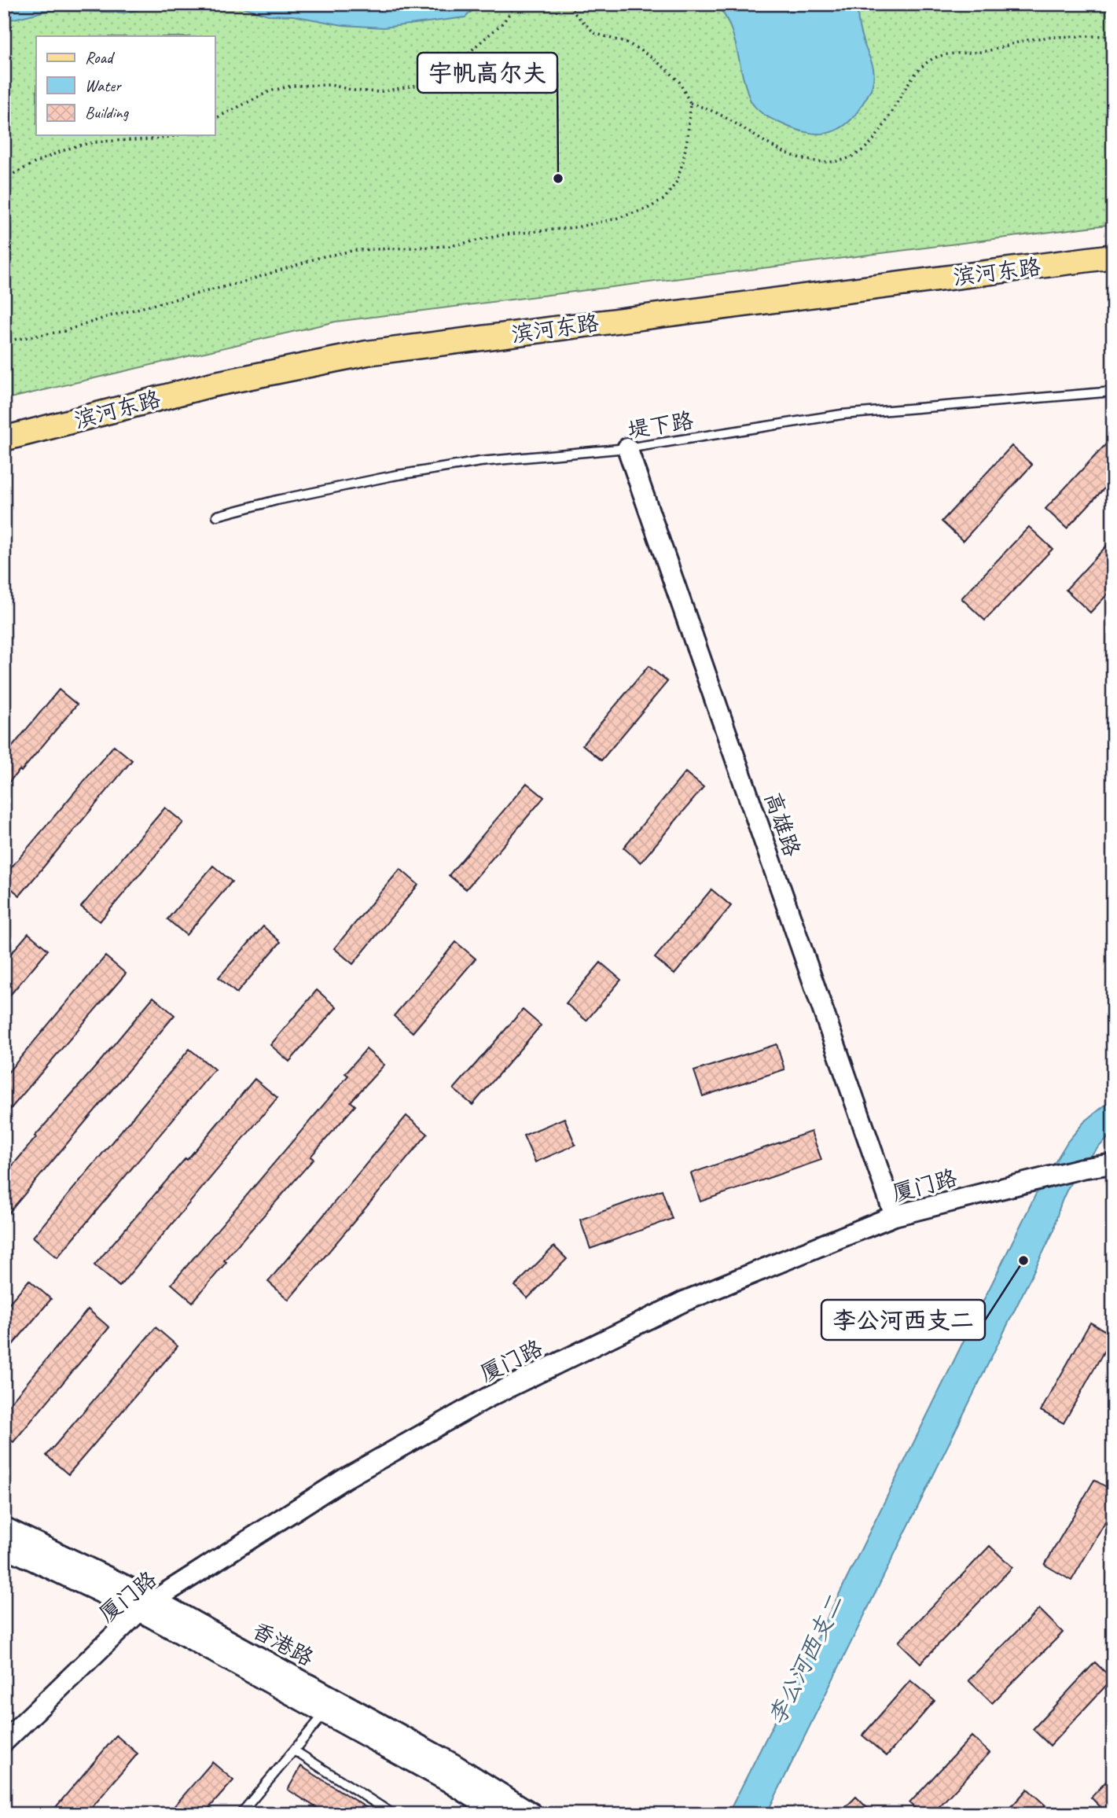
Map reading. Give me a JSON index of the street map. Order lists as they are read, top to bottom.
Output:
{
  "streets": {
    "main road": ["滨河东路", "香港路"],
    "street": ["高雄路", "厦门路"],
    "lane": ["堤下路"]
  },
  "crossings": [
    ["堤下路", "高雄路"],
    ["高雄路", "厦门路"],
    ["厦门路", "香港路"]
  ],
  "water": ["李公河西支二"],
  "places": ["宇帆高尔夫", "李公河西支二"],
  "legend": ["Road", "Water", "Building"]
}
